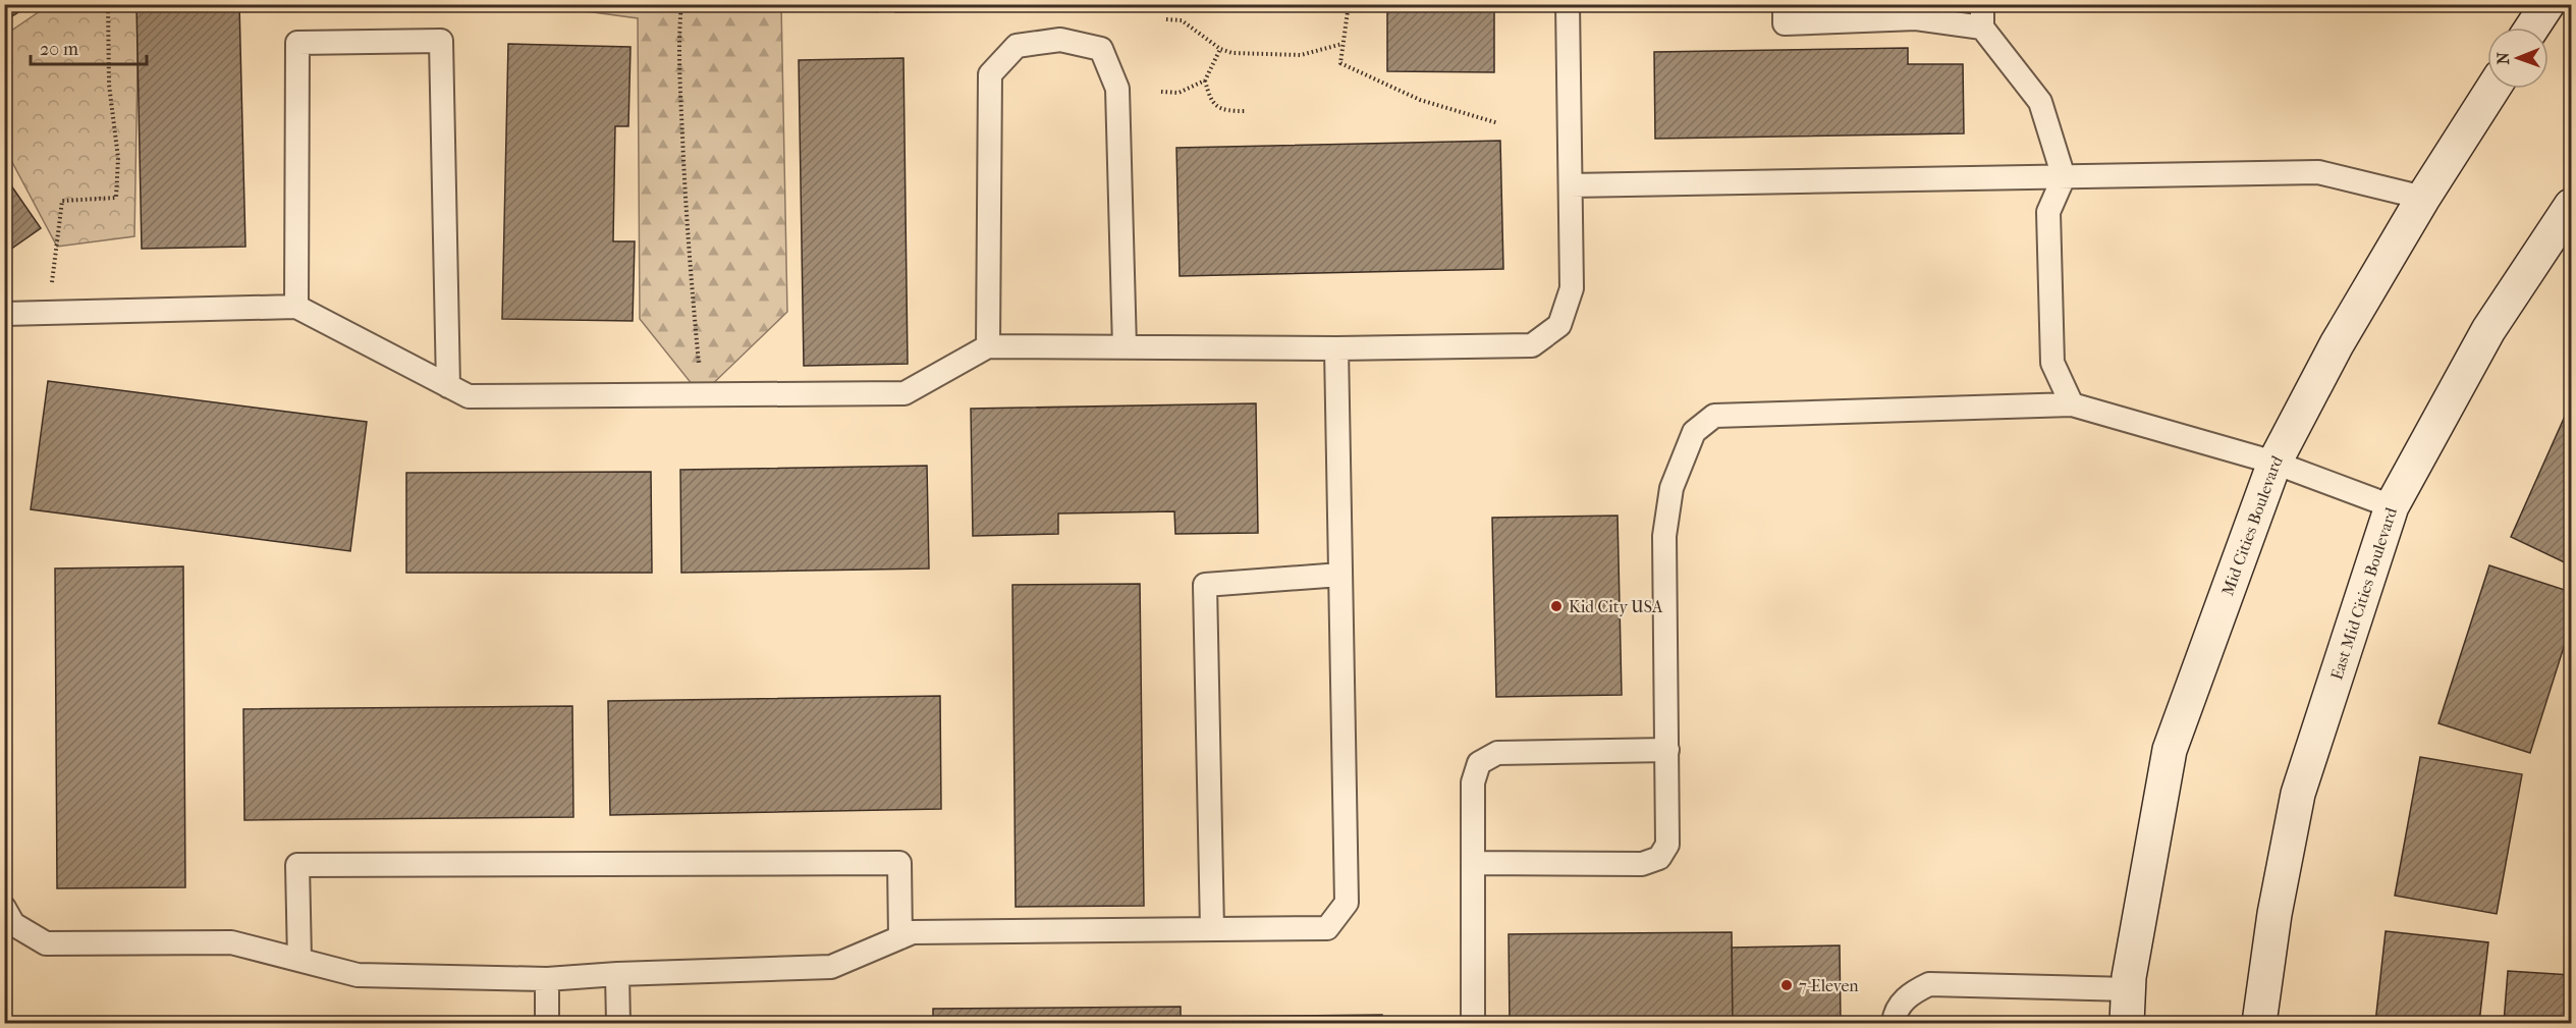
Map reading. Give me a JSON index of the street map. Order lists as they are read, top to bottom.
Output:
{
  "streets": {
    "main road": ["Mid Cities Boulevard", "East Mid Cities Boulevard"]
  },
  "places": ["Kid City USA", "7-Eleven"],
  "scale_bar": "20 m",
  "north": "left"
}
